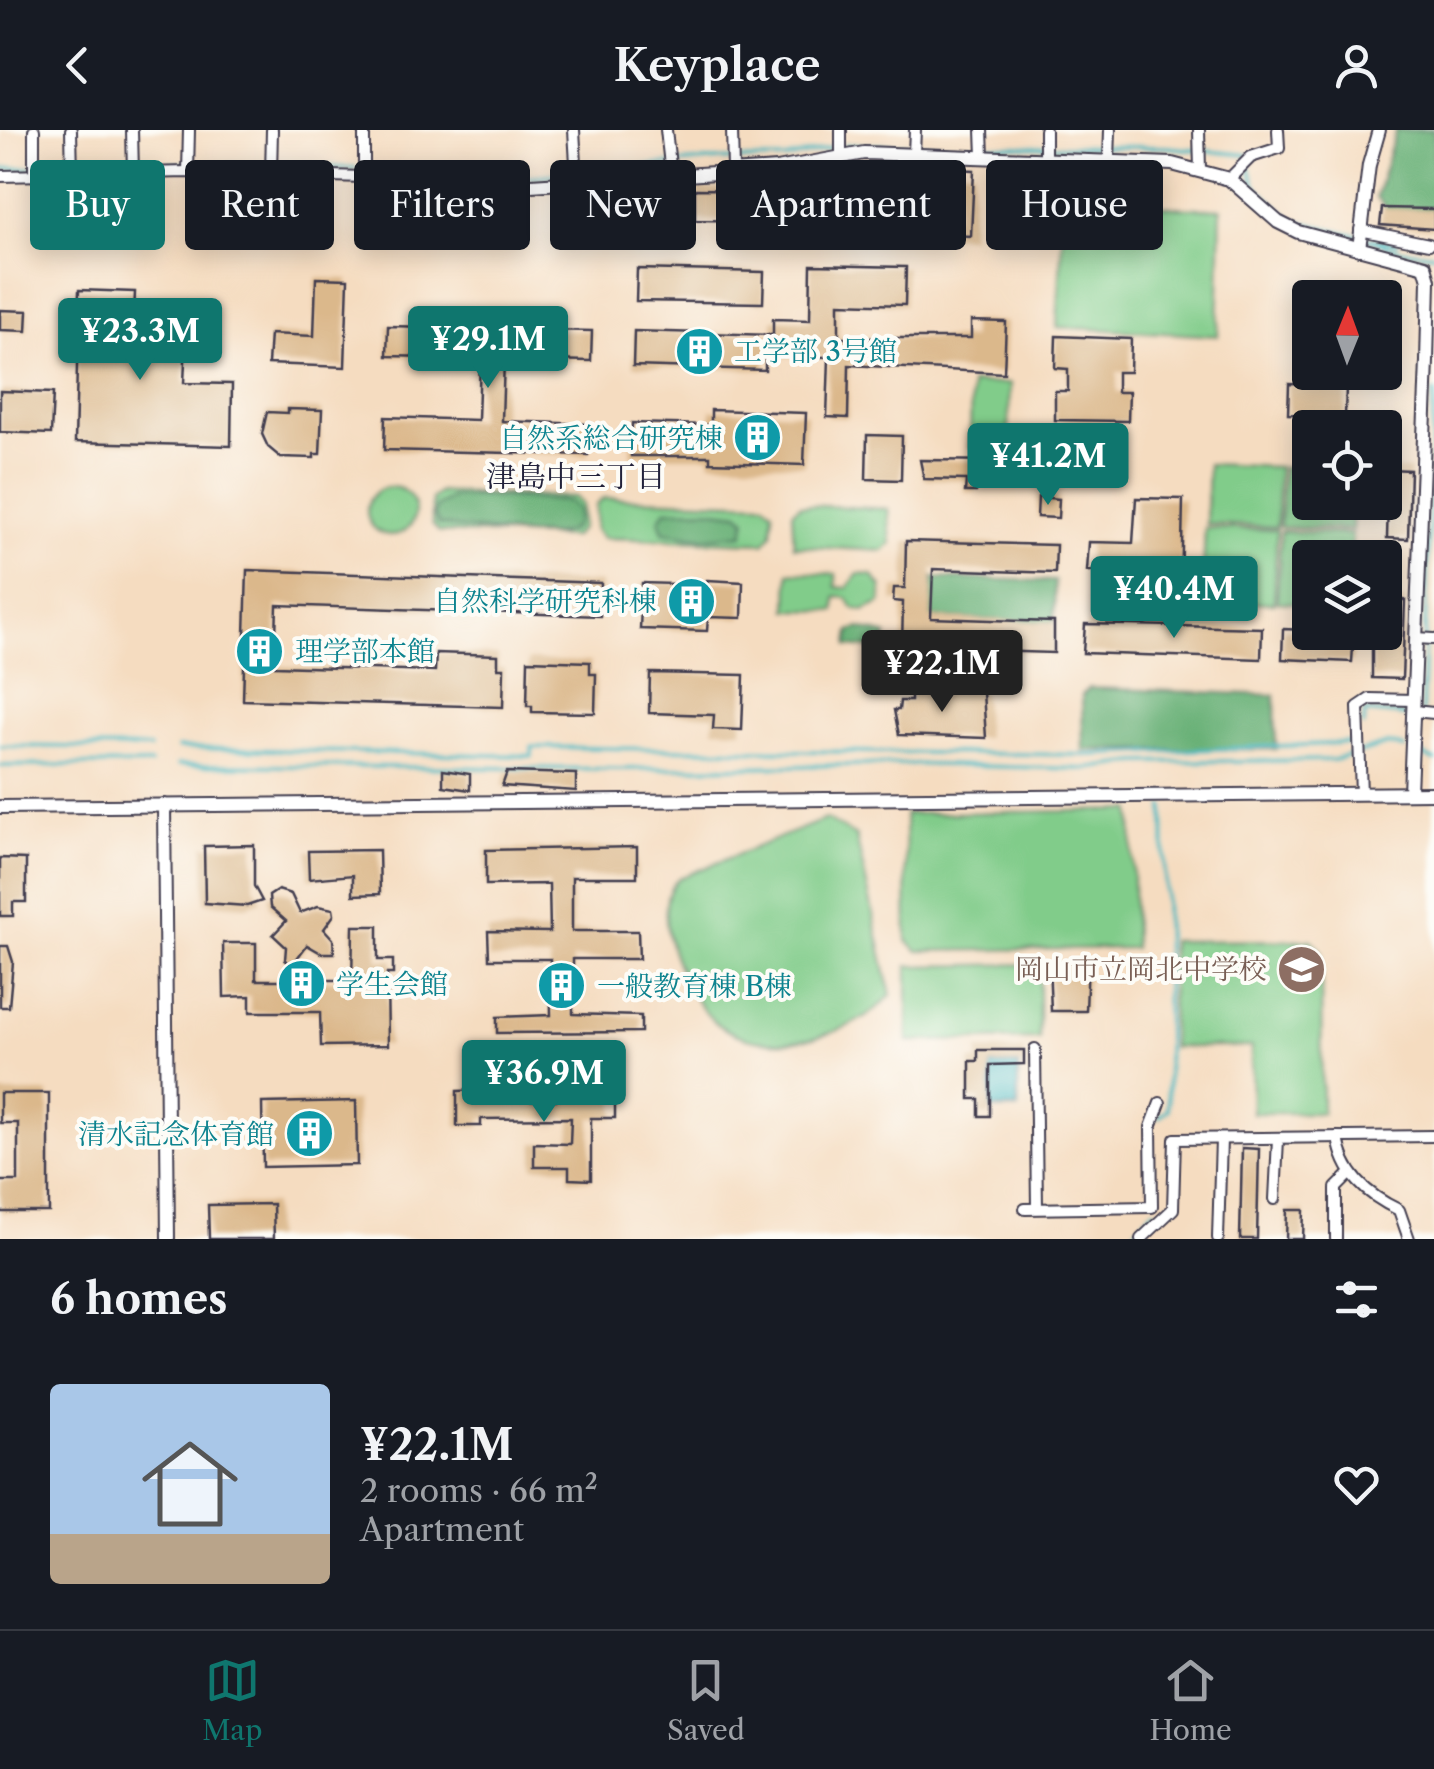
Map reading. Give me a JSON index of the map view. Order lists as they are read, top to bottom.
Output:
{
  "districts": ["津島中三丁目"],
  "places": {
    "building": [
      "工学部 3号館",
      "自然系総合研究棟",
      "自然科学研究科棟",
      "理学部本館",
      "学生会館",
      "一般教育棟 B棟",
      "清水記念体育館"
    ],
    "school or university": ["岡山市立岡北中学校"]
  },
  "north": "top",
  "page": {
    "header": "Keyplace",
    "chip": [
      "Buy",
      "Rent",
      "Filters",
      "New",
      "Apartment",
      "House"
    ],
    "price": [
      "¥23.3M",
      "¥29.1M",
      "¥41.2M",
      "¥40.4M",
      "¥22.1M",
      "¥36.9M"
    ],
    "heading": "6 homes",
    "list": [
      {
        "name": "¥22.1M",
        "note": "2 rooms · 66 m² · Apartment"
      }
    ],
    "tabs": ["Map", "Saved", "Home"]
  }
}
